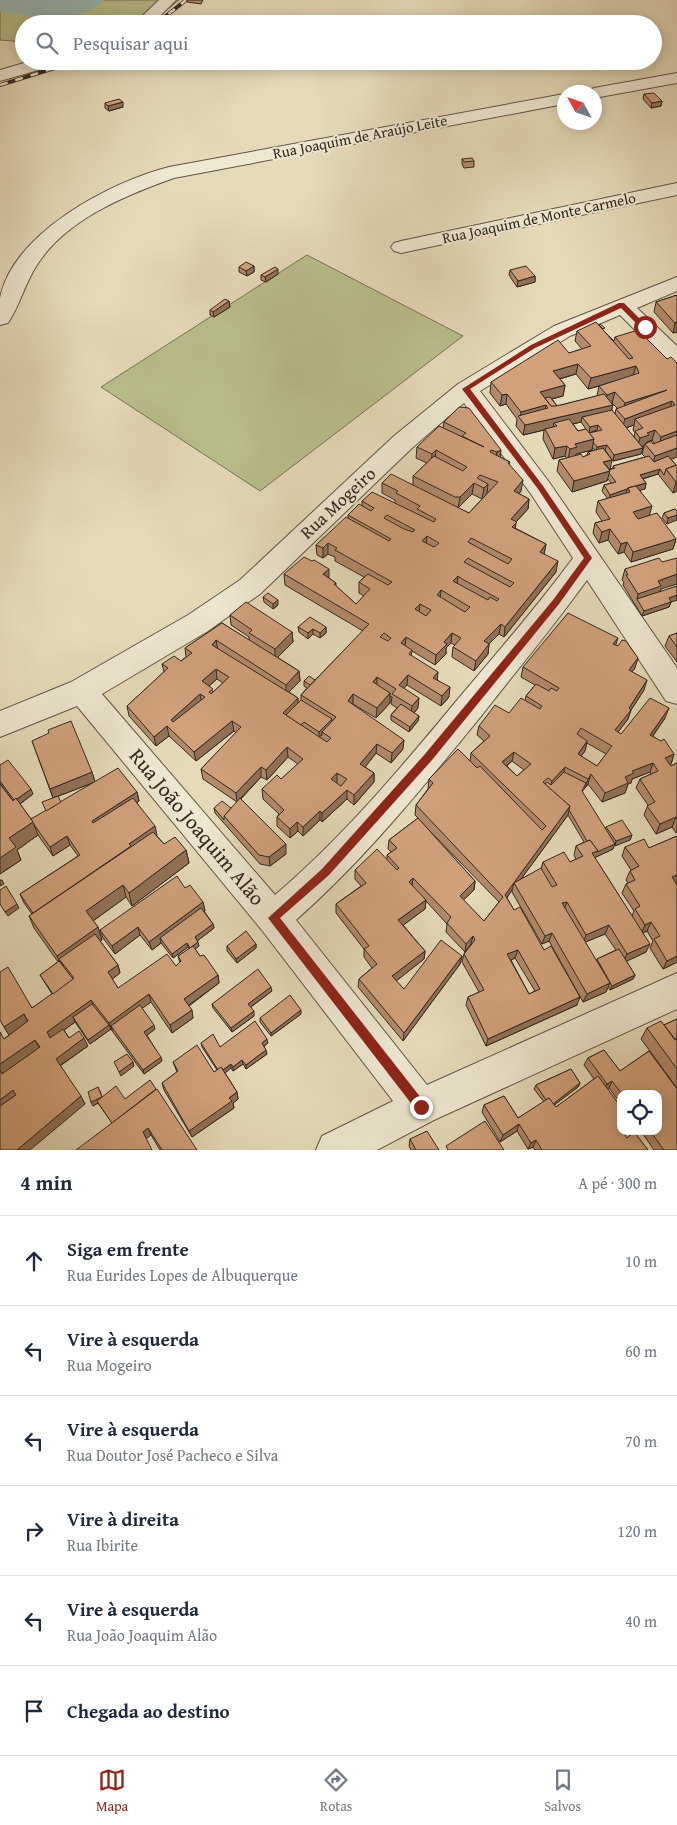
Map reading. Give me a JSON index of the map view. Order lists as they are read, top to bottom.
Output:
{
  "streets": {
    "street": [
      "Rua Joaquim de Araújo Leite",
      "Rua Joaquim de Monte Carmelo",
      "Rua Mogeiro",
      "Rua João Joaquim Alão"
    ]
  },
  "crossings": [
    ["Rua Mogeiro", "Rua João Joaquim Alão"]
  ],
  "north": "top left",
  "page": {
    "search": "Pesquisar aqui",
    "heading": ["4 min", "A pé · 300 m"],
    "list": [
      ["Siga em frente", "Rua Eurides Lopes de Albuquerque", "10 m"],
      ["Vire à esquerda", "Rua Mogeiro", "60 m"],
      ["Vire à esquerda", "Rua Doutor José Pacheco e Silva", "70 m"],
      ["Vire à direita", "Rua Ibirite", "120 m"],
      ["Vire à esquerda", "Rua João Joaquim Alão", "40 m"],
      "Chegada ao destino"
    ],
    "nav": ["Mapa", "Rotas", "Salvos"]
  }
}
